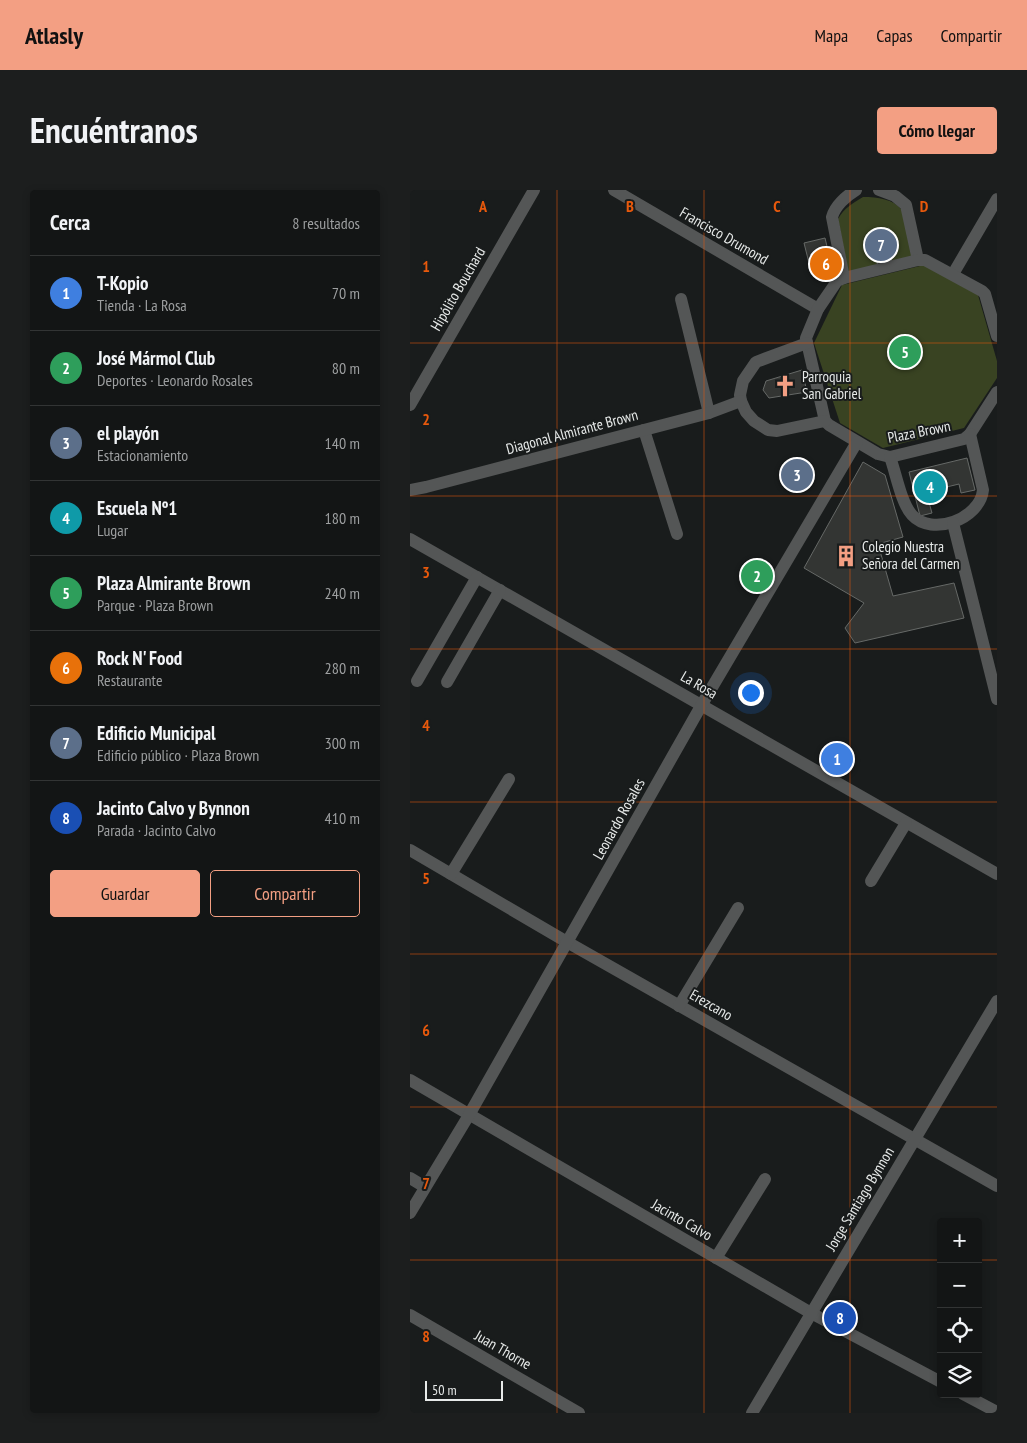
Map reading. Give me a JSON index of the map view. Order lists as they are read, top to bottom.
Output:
{
  "streets": {
    "street": [
      "Francisco Drumond",
      "Hipólito Bouchard",
      "Diagonal Almirante Brown",
      "Plaza Brown",
      "La Rosa",
      "Leonardo Rosales",
      "Erezcano",
      "Jorge Santiago Bynnon",
      "Jacinto Calvo",
      "Juan Thorne"
    ]
  },
  "crossings": [
    ["Plaza Brown", "Leonardo Rosales"],
    ["La Rosa", "Leonardo Rosales"],
    ["Leonardo Rosales", "Erezcano"],
    ["Leonardo Rosales", "Jacinto Calvo"],
    ["Erezcano", "Jorge Santiago Bynnon"],
    ["Jorge Santiago Bynnon", "Jacinto Calvo"]
  ],
  "places": {
    "church": ["Parroquia San Gabriel"],
    "building": ["Colegio Nuestra Señora del Carmen"]
  },
  "scale_bar": "50 m",
  "page": {
    "header": "Atlasly",
    "nav": ["Mapa", "Capas", "Compartir"],
    "title": "Encuéntranos",
    "buttons": [
      "Cómo llegar",
      ["Guardar", "Compartir"]
    ],
    "heading": ["Cerca", "8 resultados"],
    "pins": [
      "7",
      "6",
      "5",
      "3",
      "4",
      "2",
      "1",
      "8"
    ],
    "list": [
      {
        "mark": "1",
        "name": "T-Kopio",
        "note": "Tienda · La Rosa",
        "value": "70 m"
      },
      {
        "mark": "2",
        "name": "José Mármol Club",
        "note": "Deportes · Leonardo Rosales",
        "value": "80 m"
      },
      {
        "mark": "3",
        "name": "el playón",
        "note": "Estacionamiento",
        "value": "140 m"
      },
      {
        "mark": "4",
        "name": "Escuela Nº1",
        "note": "Lugar",
        "value": "180 m"
      },
      {
        "mark": "5",
        "name": "Plaza Almirante Brown",
        "note": "Parque · Plaza Brown",
        "value": "240 m"
      },
      {
        "mark": "6",
        "name": "Rock N' Food",
        "note": "Restaurante",
        "value": "280 m"
      },
      {
        "mark": "7",
        "name": "Edificio Municipal",
        "note": "Edificio público · Plaza Brown",
        "value": "300 m"
      },
      {
        "mark": "8",
        "name": "Jacinto Calvo y Bynnon",
        "note": "Parada · Jacinto Calvo",
        "value": "410 m"
      }
    ],
    "map_buttons": ["+", "−"],
    "scale": "50 m"
  },
  "grid": {
    "columns": [
      "A",
      "B",
      "C",
      "D"
    ],
    "rows": [
      "1",
      "2",
      "3",
      "4",
      "5",
      "6",
      "7",
      "8"
    ]
  }
}
